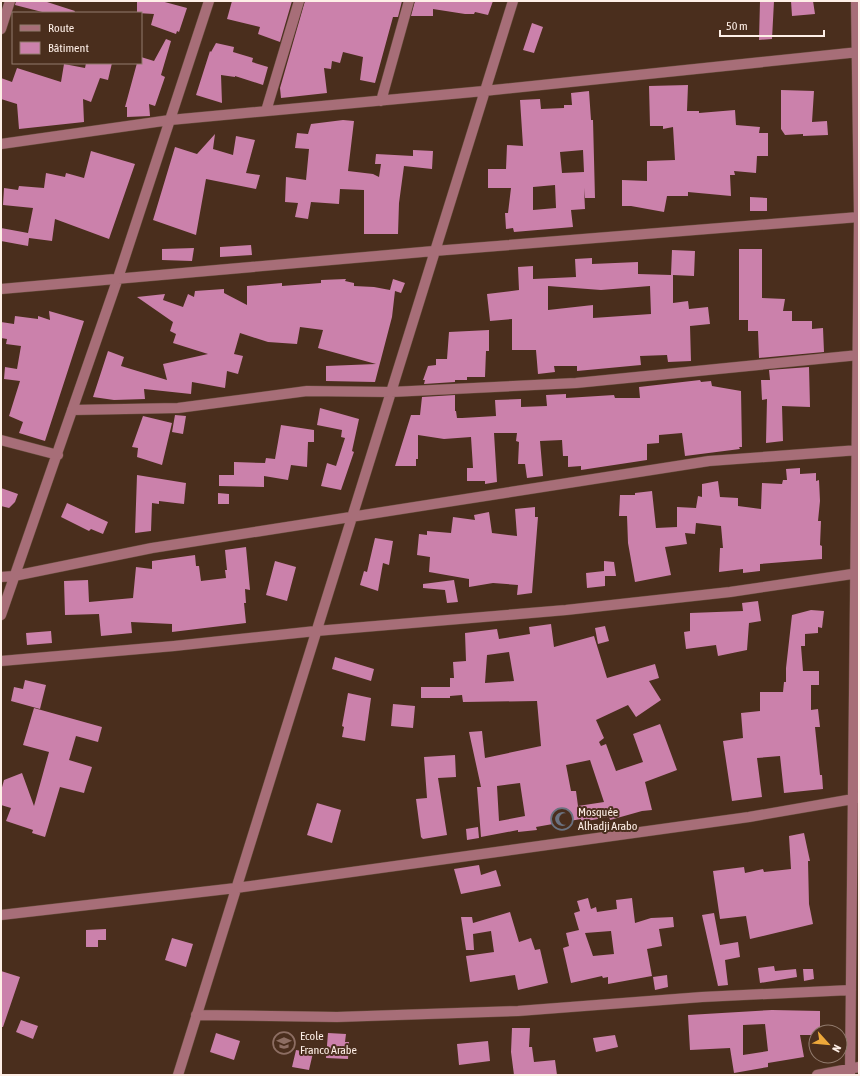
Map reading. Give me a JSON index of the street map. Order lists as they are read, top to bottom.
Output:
{
  "places": {
    "mosque": ["Mosquée Alhadji Arabo"],
    "school or university": ["Ecole Franco Arabe"]
  },
  "legend": ["Route", "Bâtiment"],
  "scale_bar": "50 m",
  "north": "bottom right"
}
